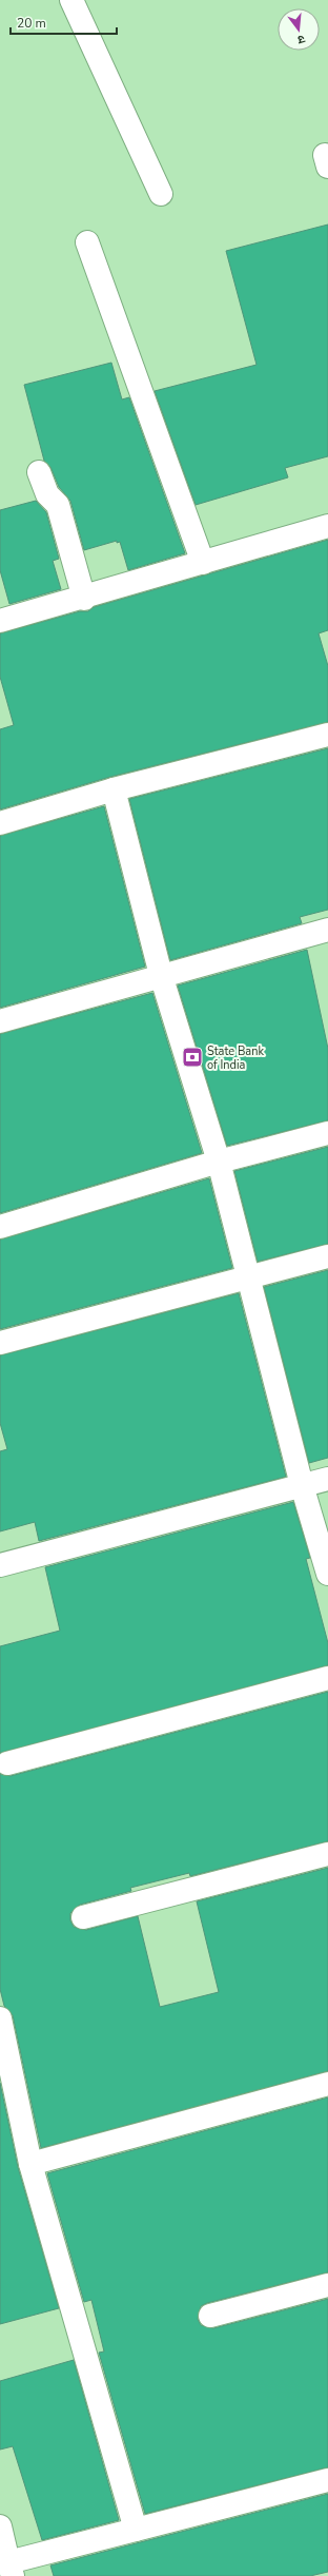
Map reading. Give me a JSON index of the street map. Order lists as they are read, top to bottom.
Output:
{
  "places": {
    "bank": ["State Bank of India"]
  },
  "scale_bar": "20 m",
  "north": "bottom"
}
